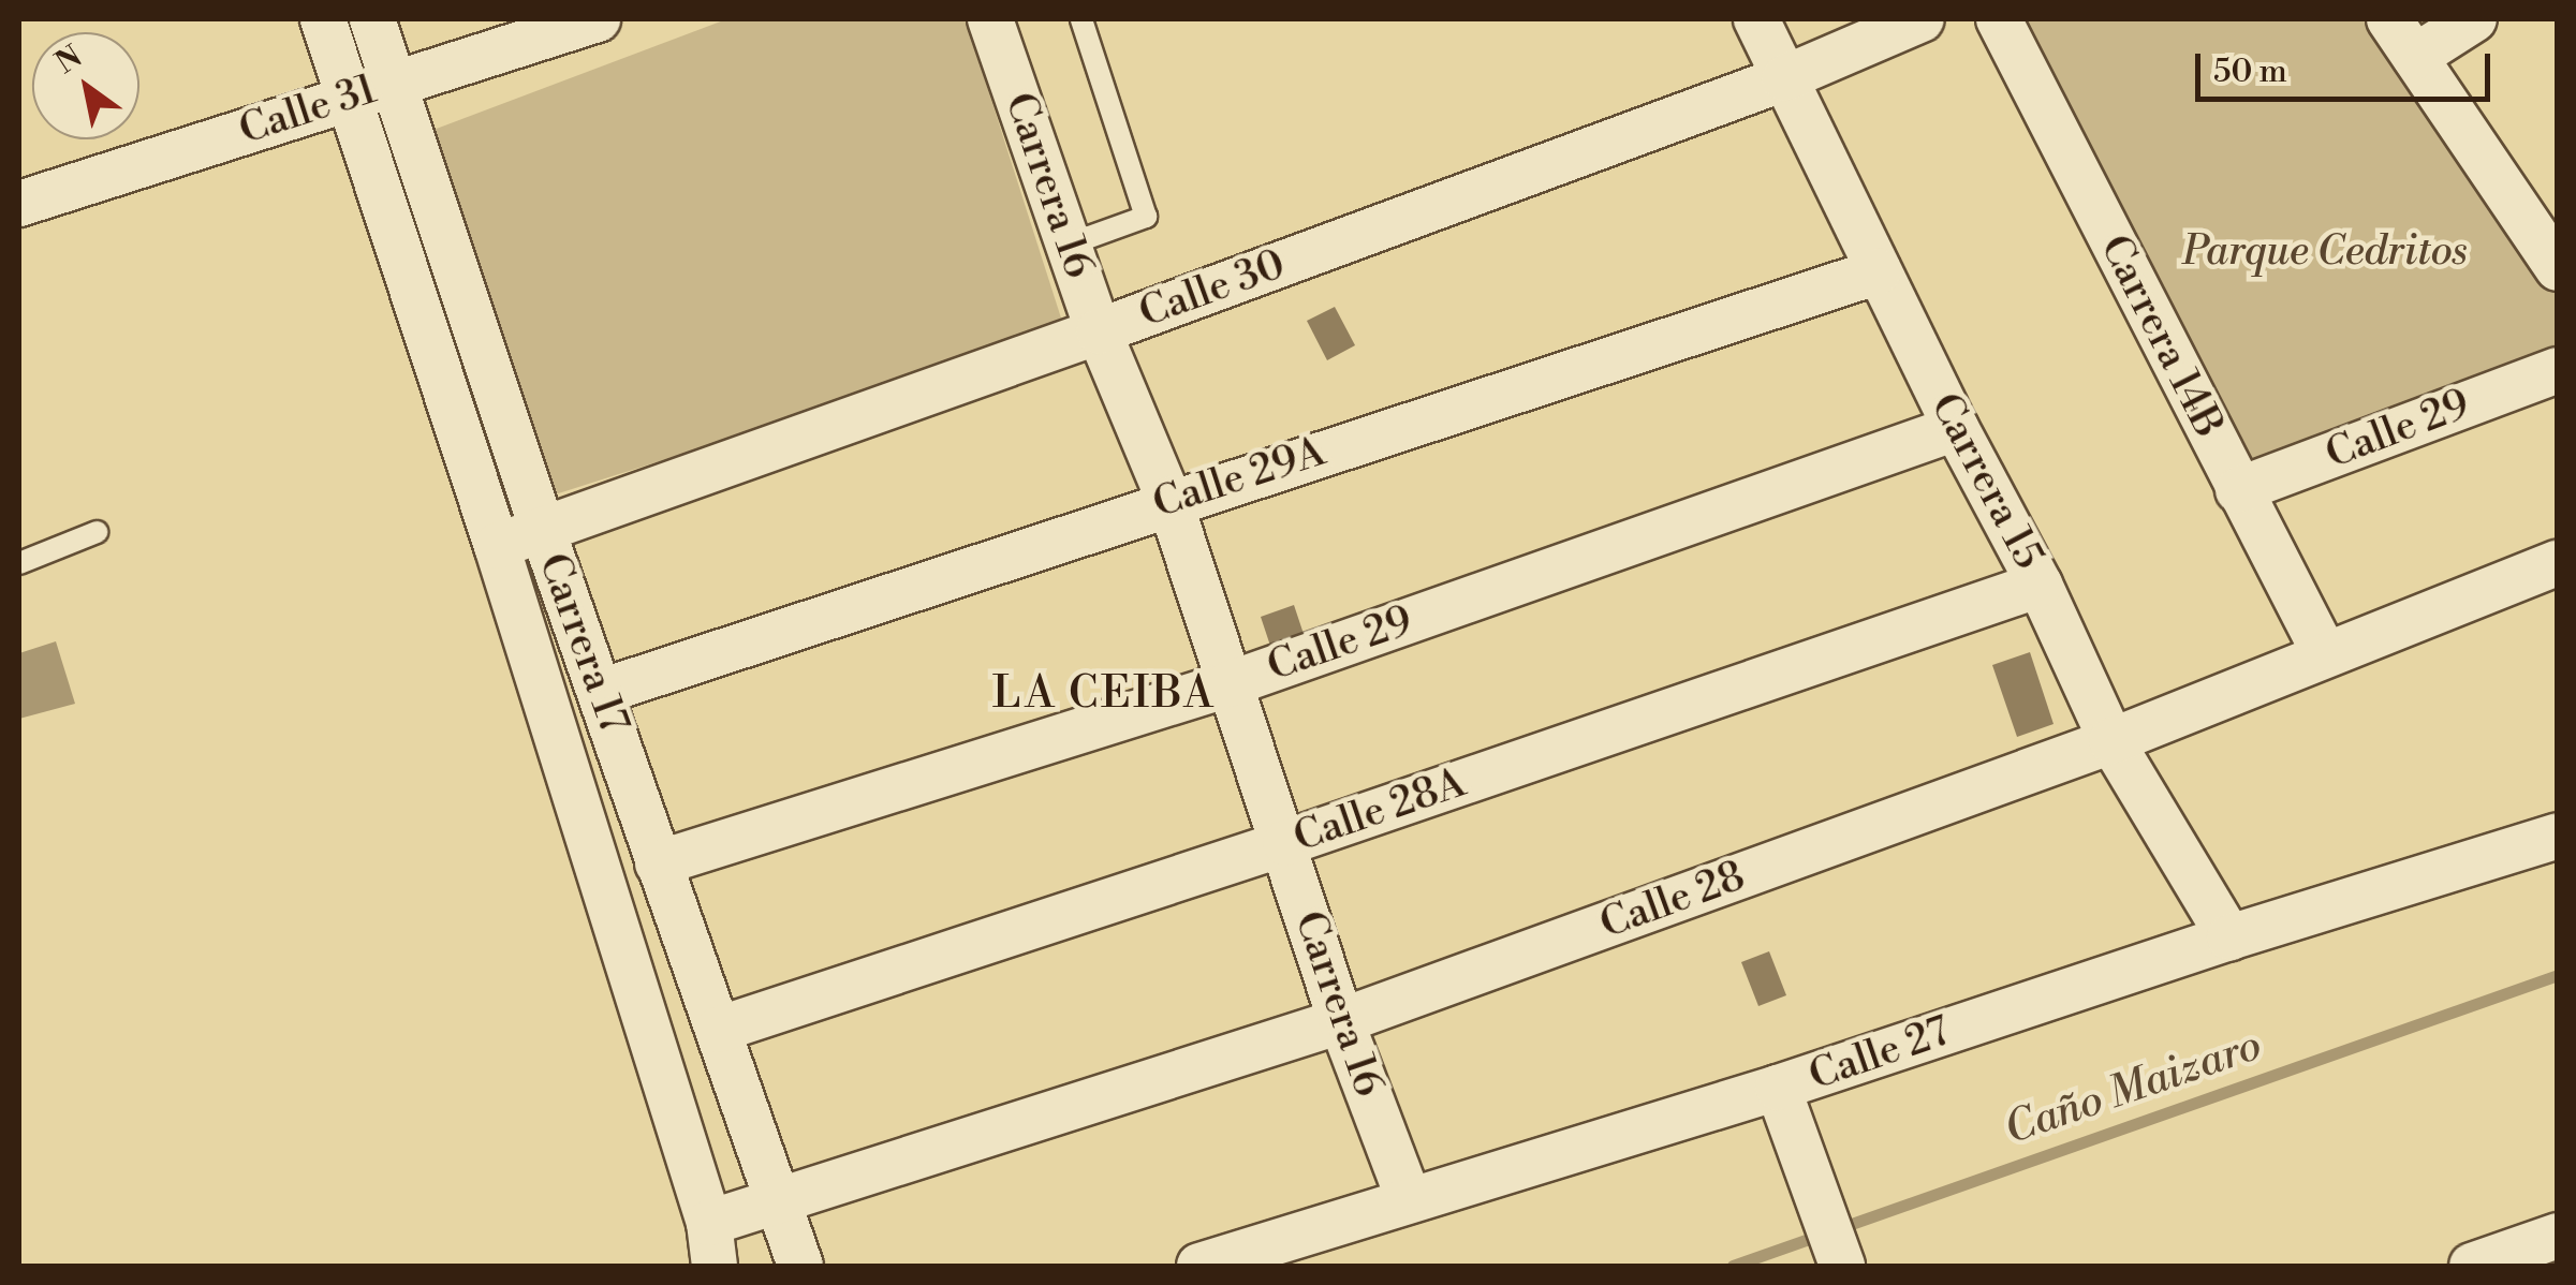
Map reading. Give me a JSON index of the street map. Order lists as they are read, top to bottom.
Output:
{
  "streets": {
    "street": [
      "Calle 31",
      "Carrera 16",
      "Calle 30",
      "Carrera 14B",
      "Calle 29",
      "Calle 29A",
      "Carrera 15",
      "Carrera 17",
      "Calle 28A",
      "Calle 28",
      "Calle 27"
    ]
  },
  "crossings": [
    ["Calle 31", "Carrera 17"],
    ["Carrera 16", "Calle 30"],
    ["Carrera 16", "Calle 29"],
    ["Carrera 16", "Calle 29A"],
    ["Carrera 16", "Calle 28A"],
    ["Carrera 16", "Calle 28"],
    ["Carrera 16", "Calle 27"],
    ["Calle 30", "Carrera 15"],
    ["Calle 30", "Carrera 17"],
    ["Carrera 14B", "Calle 29"],
    ["Carrera 14B", "Calle 28"],
    ["Calle 29", "Carrera 15"],
    ["Calle 29", "Carrera 17"],
    ["Calle 29A", "Carrera 15"],
    ["Calle 29A", "Carrera 17"],
    ["Carrera 15", "Calle 28A"],
    ["Carrera 15", "Calle 28"],
    ["Carrera 15", "Calle 27"],
    ["Carrera 17", "Calle 28A"],
    ["Carrera 17", "Calle 28"]
  ],
  "districts": ["LA CEIBA"],
  "water": ["Caño Maizaro"],
  "parks": ["Parque Cedritos"],
  "scale_bar": "50 m",
  "north": "top left"
}
